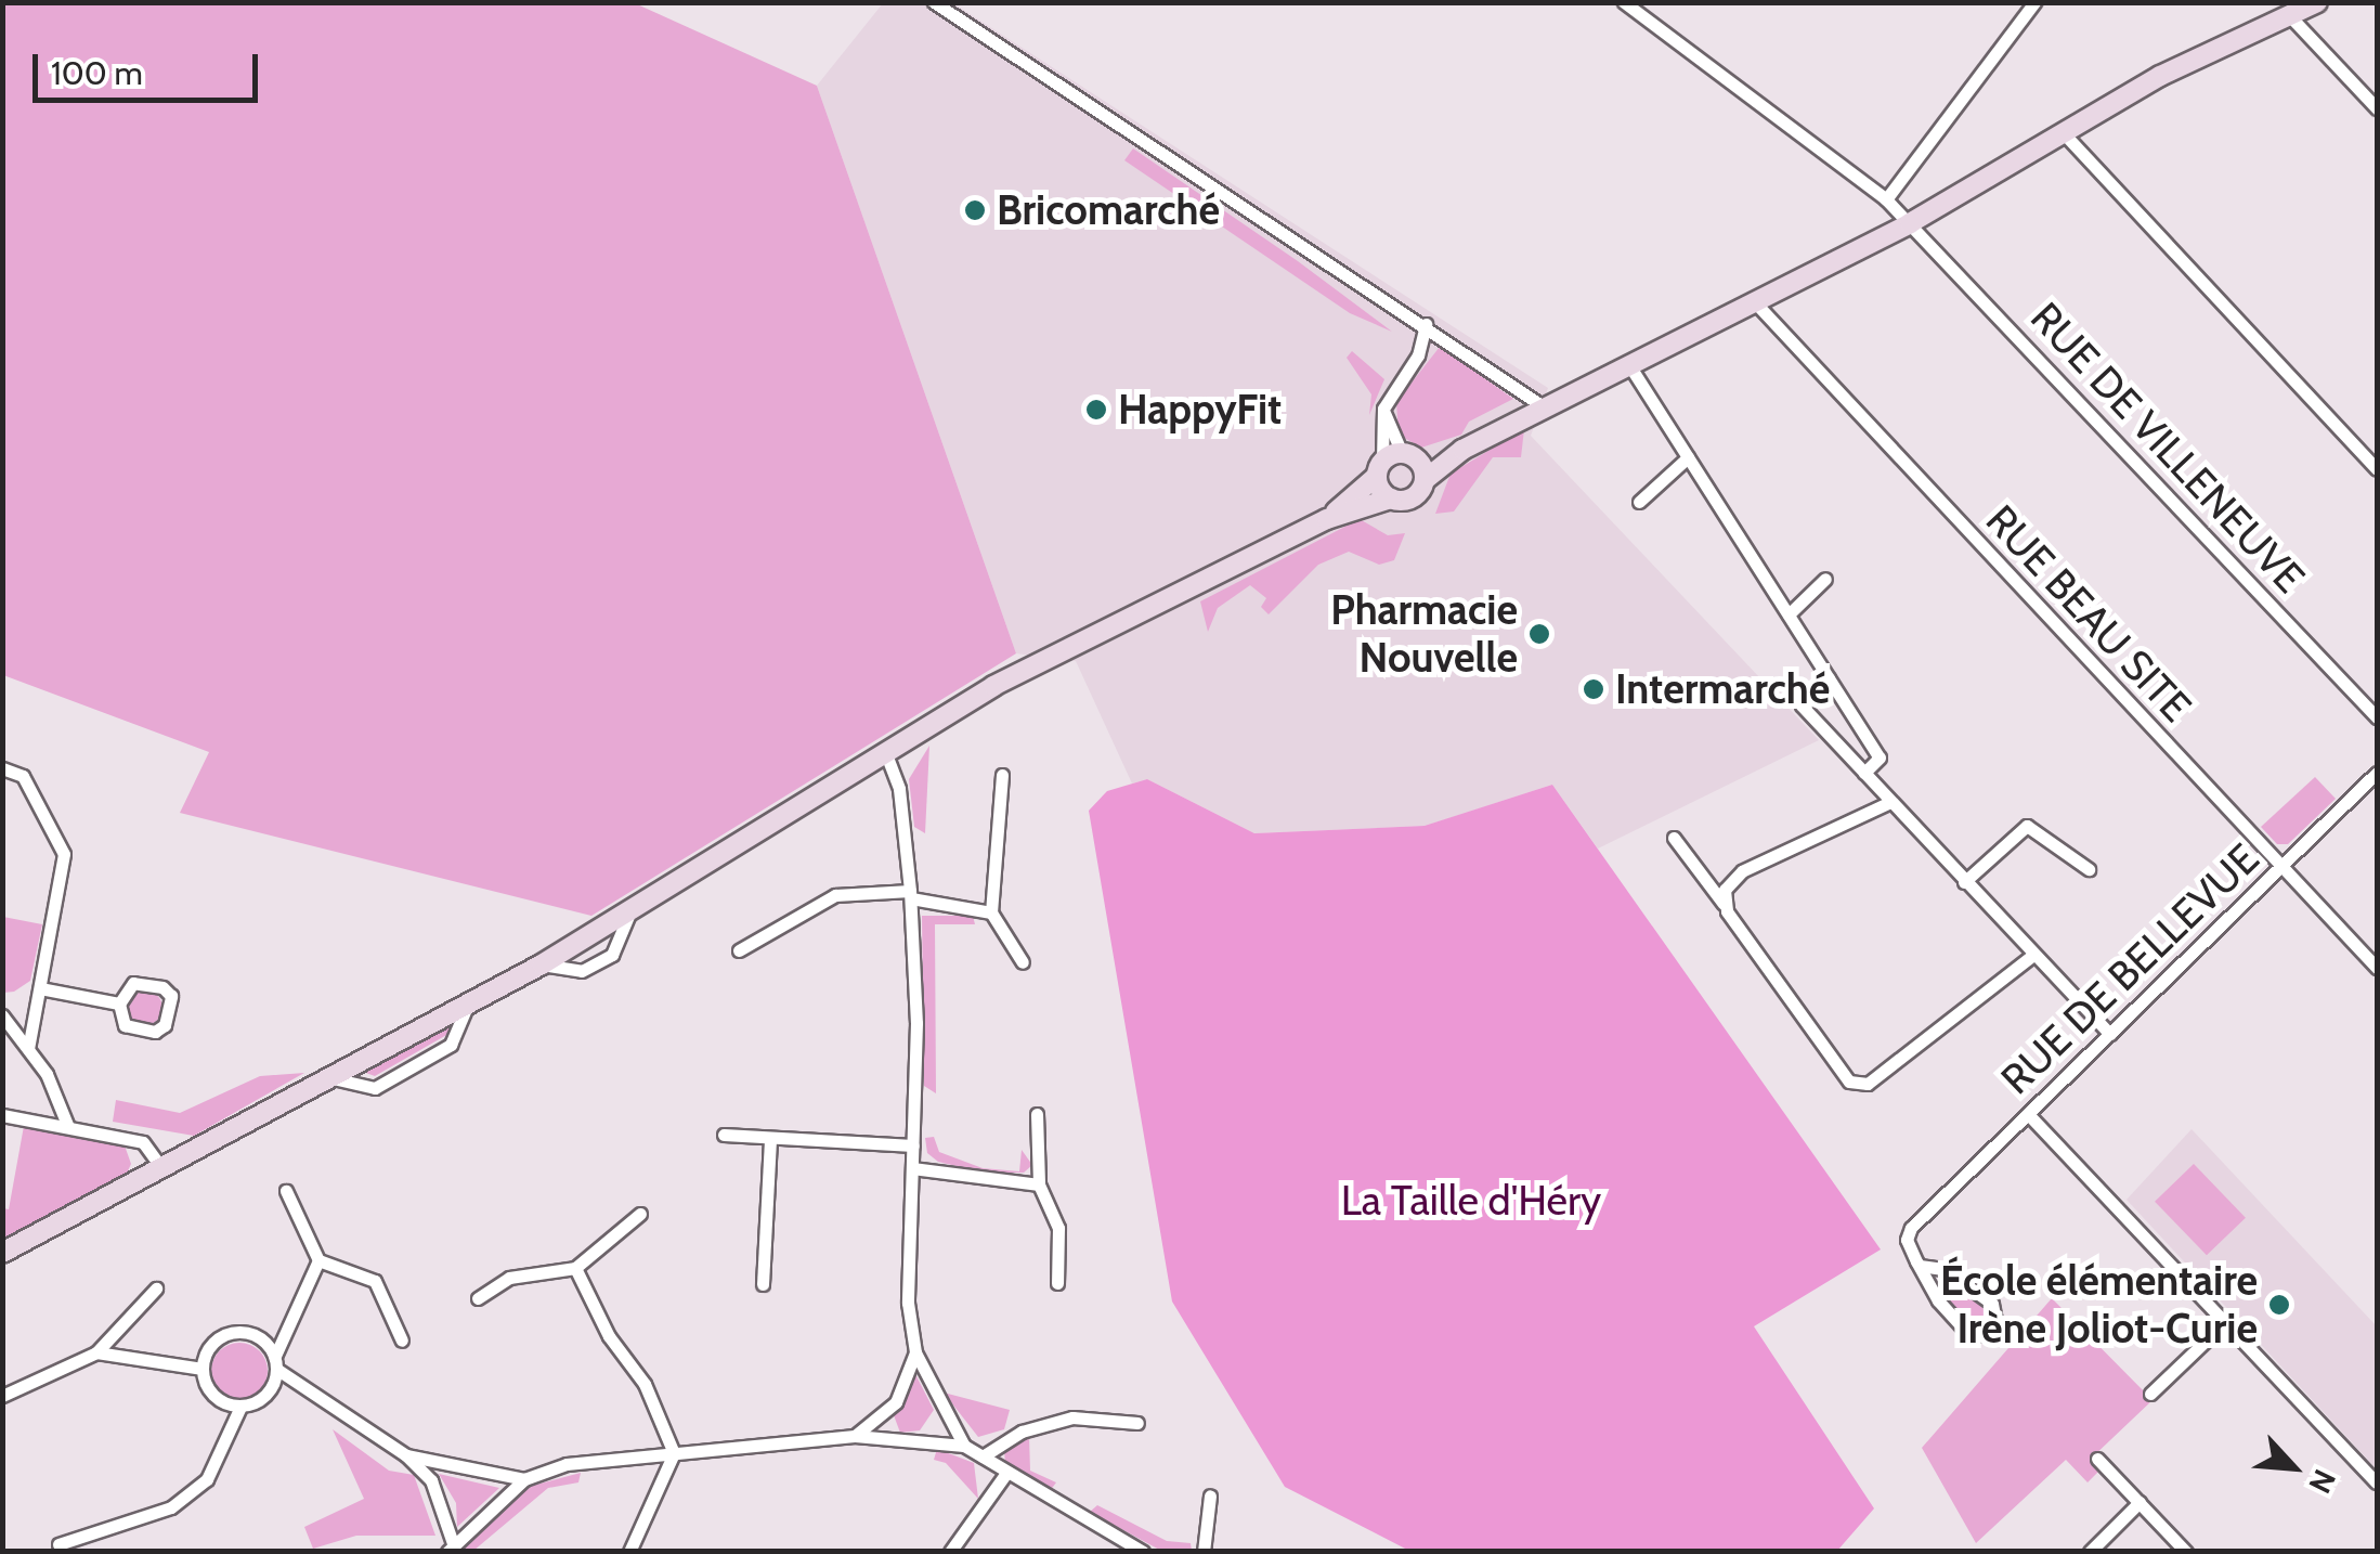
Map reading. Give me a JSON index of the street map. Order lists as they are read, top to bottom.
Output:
{
  "streets": {
    "street": ["RUE DE VILLENEUVE", "RUE BEAU SITE", "RUE DE BELLEVUE"]
  },
  "crossings": [
    ["RUE BEAU SITE", "RUE DE BELLEVUE"]
  ],
  "parks": ["La Taille d'Héry"],
  "places": [
    "Bricomarché",
    "HappyFit",
    "Pharmacie Nouvelle",
    "Intermarché",
    "École élémentaire Irène Joliot-Curie"
  ],
  "scale_bar": "100 m",
  "north": "bottom right"
}
